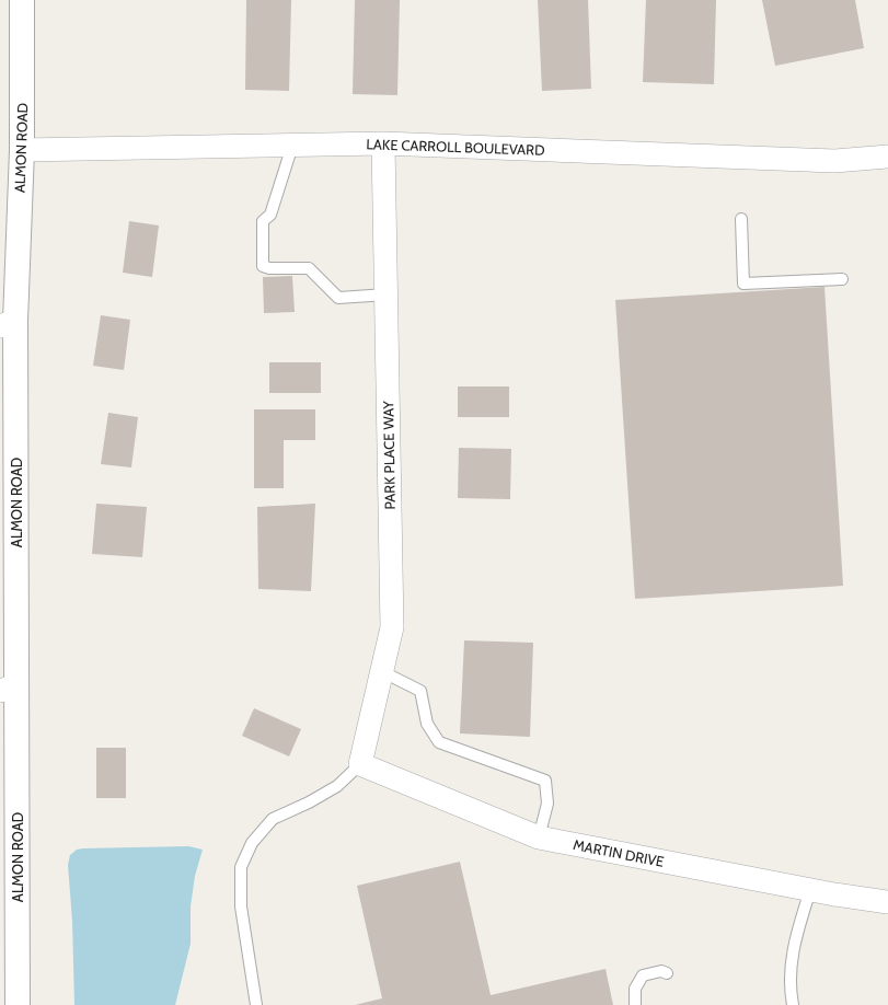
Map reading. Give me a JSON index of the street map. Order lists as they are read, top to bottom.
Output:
{
  "streets": {
    "street": [
      "LAKE CARROLL BOULEVARD",
      "ALMON ROAD",
      "PARK PLACE WAY",
      "MARTIN DRIVE"
    ]
  },
  "crossings": [
    ["LAKE CARROLL BOULEVARD", "ALMON ROAD"],
    ["LAKE CARROLL BOULEVARD", "PARK PLACE WAY"],
    ["PARK PLACE WAY", "MARTIN DRIVE"]
  ]
}
